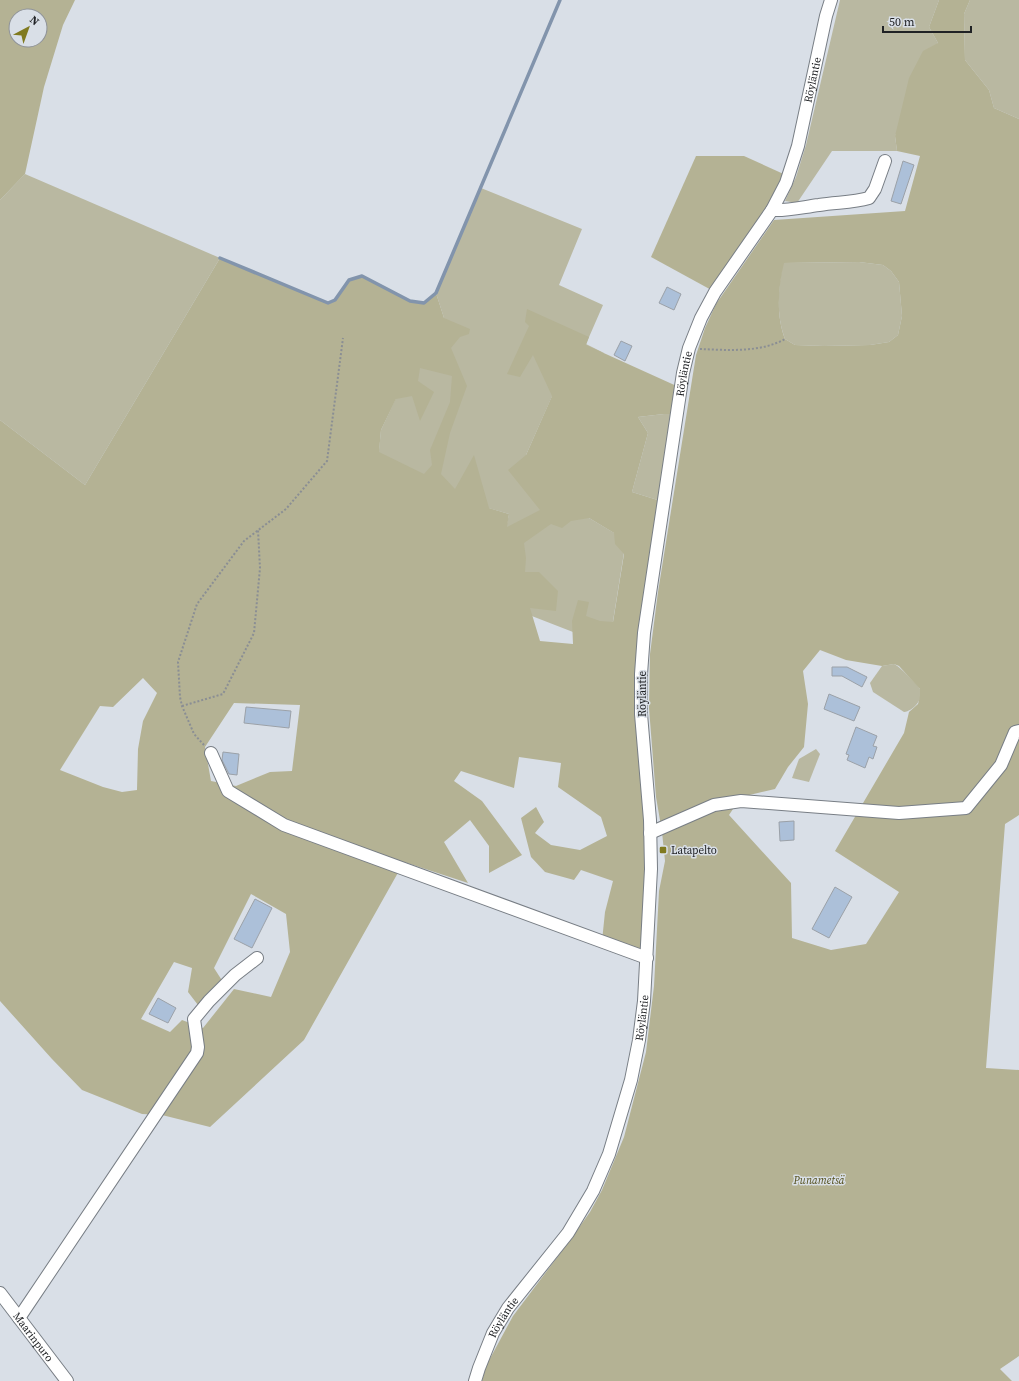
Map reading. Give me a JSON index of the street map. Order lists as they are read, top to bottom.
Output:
{
  "streets": {
    "street": ["Röyläntie", "Maarinpuro"]
  },
  "parks": ["Punametsä"],
  "places": {
    "transit": ["Latapelto"]
  },
  "scale_bar": "50 m",
  "north": "top right"
}
